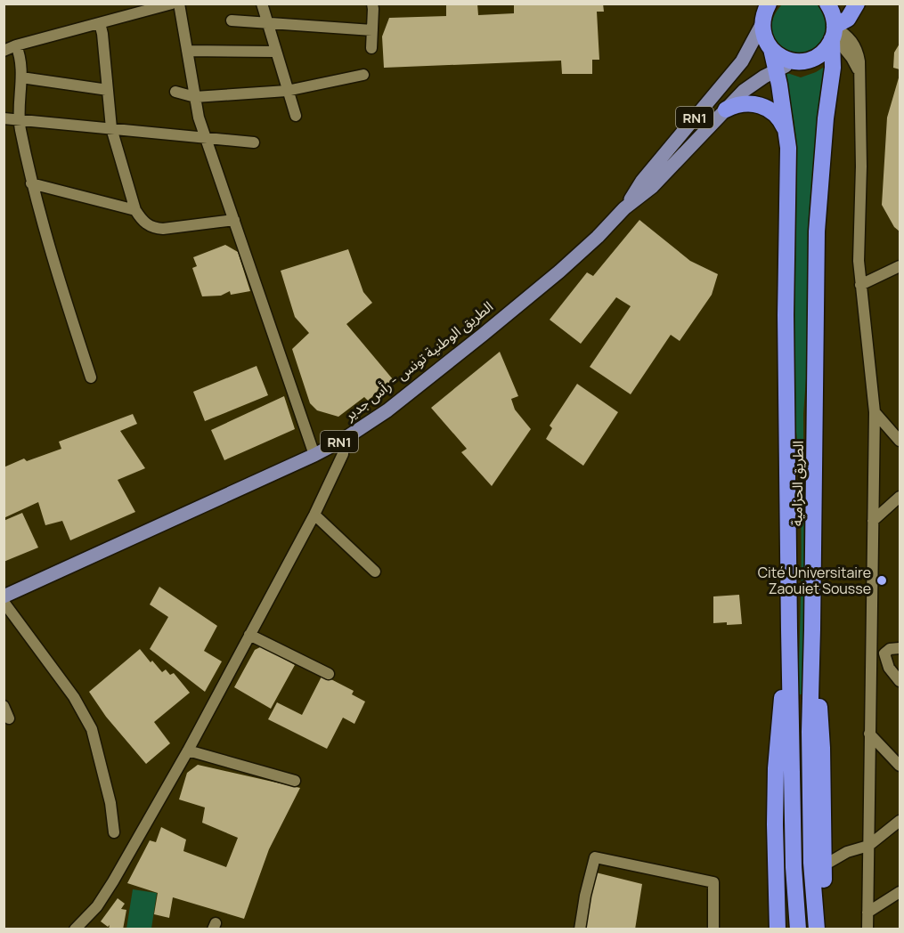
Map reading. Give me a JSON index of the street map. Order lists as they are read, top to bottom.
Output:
{
  "streets": {
    "highway": ["RN1", "الطريق الحزامية"],
    "main road": ["الطريق الوطنية تونس - رأس جدير"]
  },
  "crossings": [
    ["RN1", "الطريق الوطنية تونس - رأس جدير"],
    ["RN1", "الطريق الحزامية"],
    ["الطريق الوطنية تونس - رأس جدير", "الطريق الحزامية"]
  ],
  "places": ["Cité Universitaire Zaouiet Sousse"]
}
